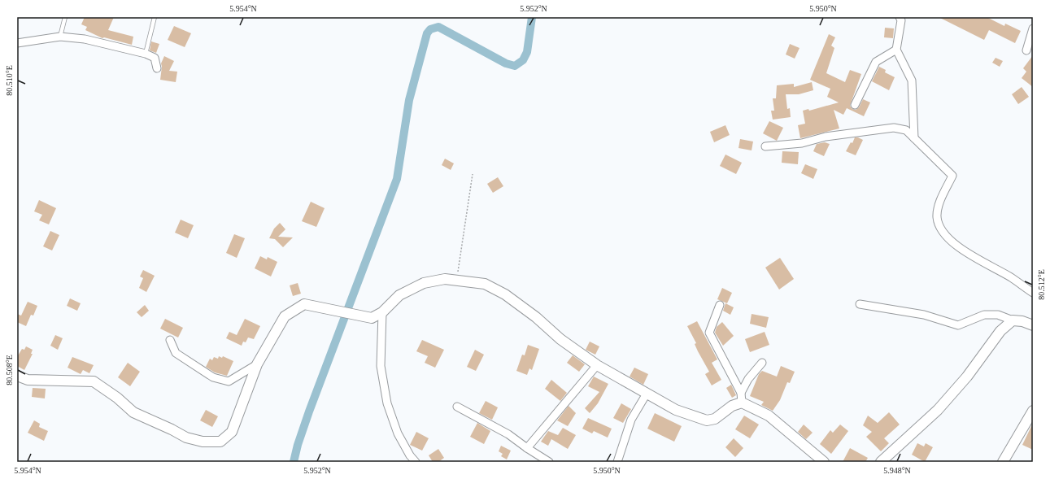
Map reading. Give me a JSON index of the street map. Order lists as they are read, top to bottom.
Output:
{
  "coordinates": [
    "5.954°N",
    "5.952°N",
    "5.950°N",
    "80.510°E",
    "80.512°E",
    "80.508°E",
    "5.948°N"
  ]
}
